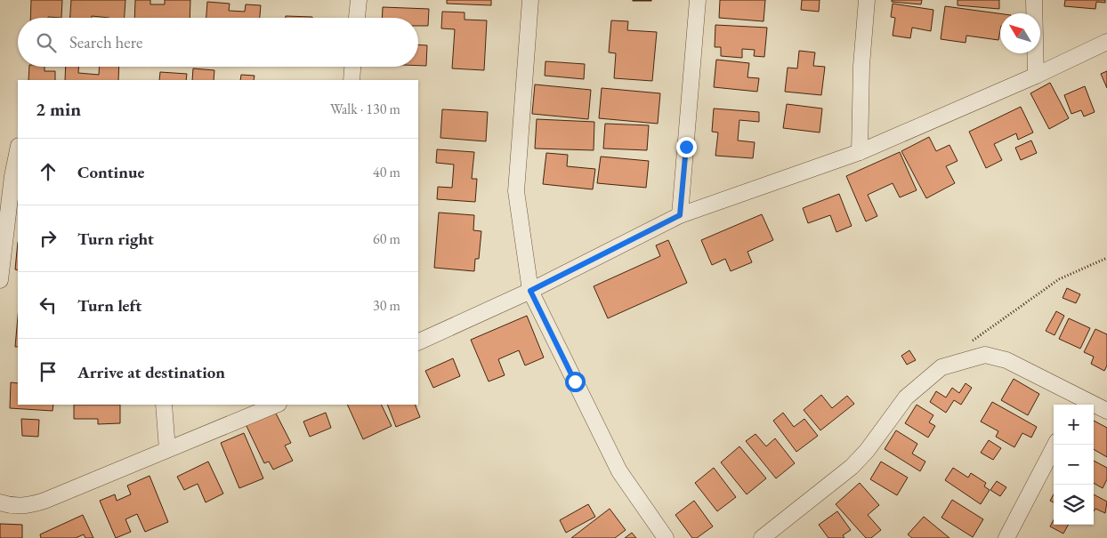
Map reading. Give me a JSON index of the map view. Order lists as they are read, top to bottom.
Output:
{
  "north": "top left",
  "page": {
    "search": "Search here",
    "heading": ["2 min", "Walk · 130 m"],
    "list": [
      ["Continue", "40 m"],
      ["Turn right", "60 m"],
      ["Turn left", "30 m"],
      "Arrive at destination"
    ],
    "map_buttons": ["+", "−"]
  }
}
